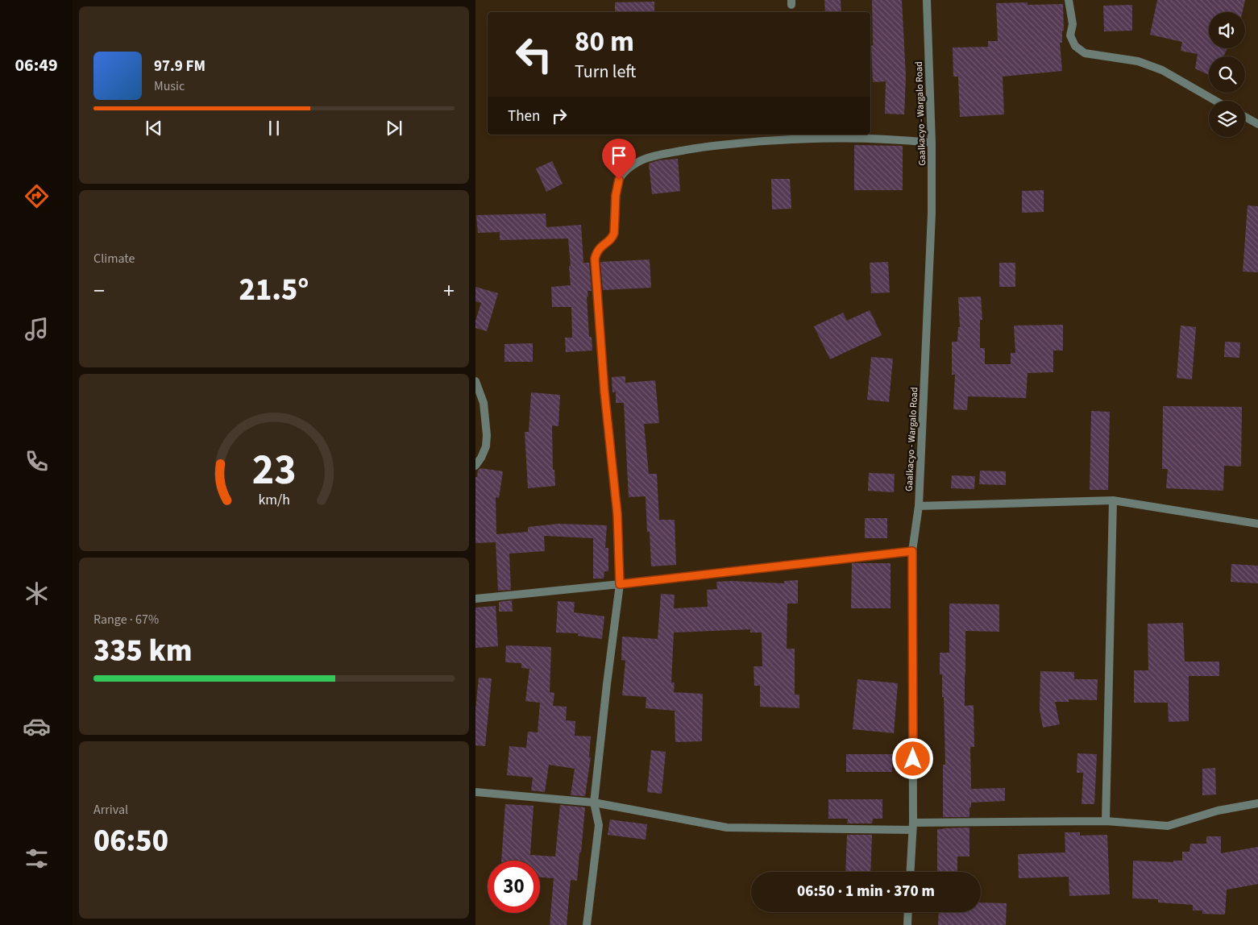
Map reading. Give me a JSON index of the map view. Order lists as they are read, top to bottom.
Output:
{
  "streets": {
    "street": ["Gaalkacyo - Wargalo Road"]
  },
  "page": {
    "tabs": "06:49",
    "turn": ["80 m", "Turn left"],
    "song": ["97.9 FM", "Music"],
    "then": "Then",
    "tile": [
      "Climate",
      ["Range · 67%", "335 km"],
      ["Arrival", "06:50"]
    ],
    "heat": ["−", "21.5°", "+"],
    "limit": "30",
    "trip": "06:50 · 1 min · 370 m",
    "gauge": ["23", "km/h"]
  }
}
